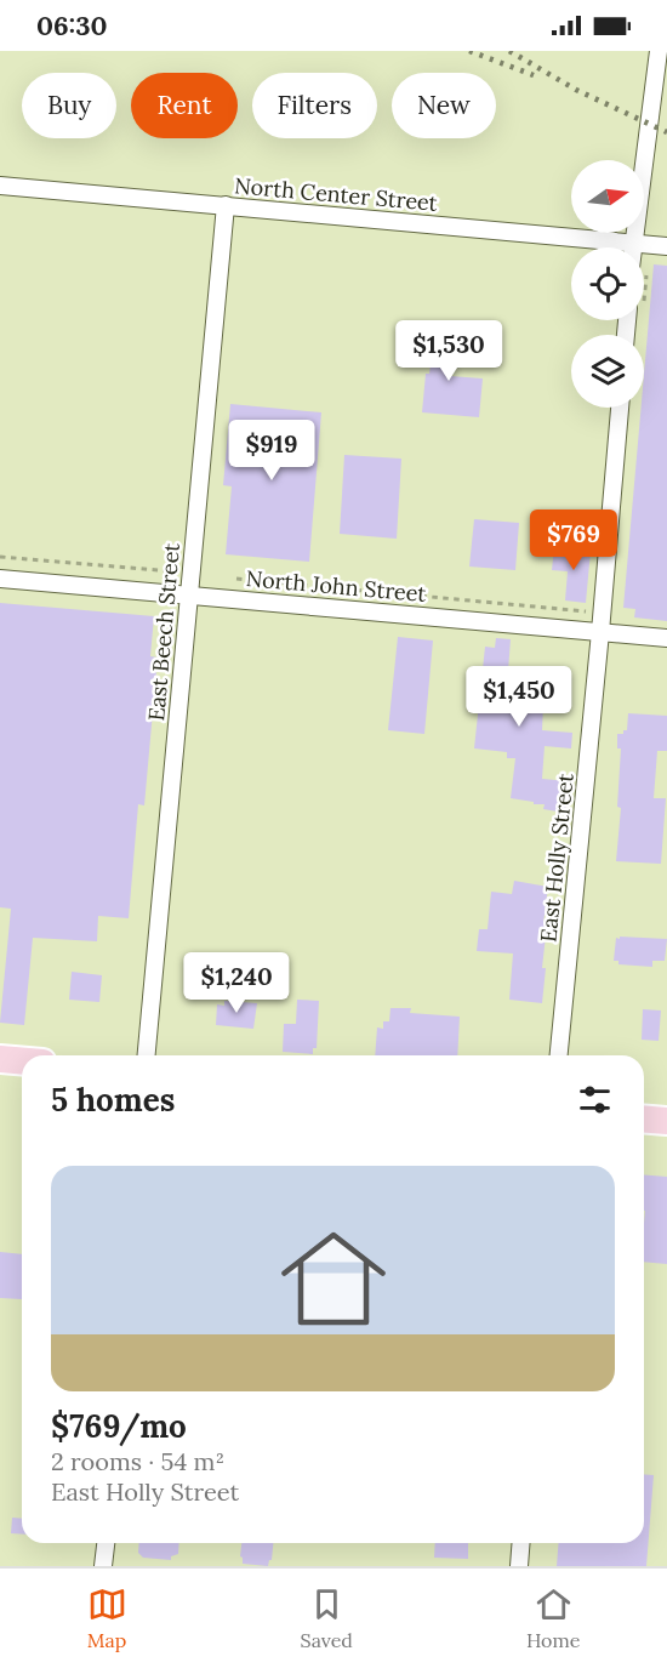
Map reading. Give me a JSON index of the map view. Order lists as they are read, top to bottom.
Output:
{
  "streets": {
    "street": [
      "North Center Street",
      "North John Street",
      "East Beech Street",
      "East Holly Street"
    ]
  },
  "crossings": [
    ["North Center Street", "East Beech Street"],
    ["North John Street", "East Beech Street"],
    ["North John Street", "East Holly Street"]
  ],
  "north": "right",
  "page": {
    "status": "06:30",
    "chip": [
      "Buy",
      "Rent",
      "Filters",
      "New"
    ],
    "price": [
      "$1,530",
      "$919",
      "$769",
      "$1,450",
      "$1,240"
    ],
    "heading": "5 homes",
    "list": [
      {
        "name": "$769/mo",
        "note": "2 rooms · 54 m² · East Holly Street"
      }
    ],
    "tabs": ["Map", "Saved", "Home"]
  }
}
